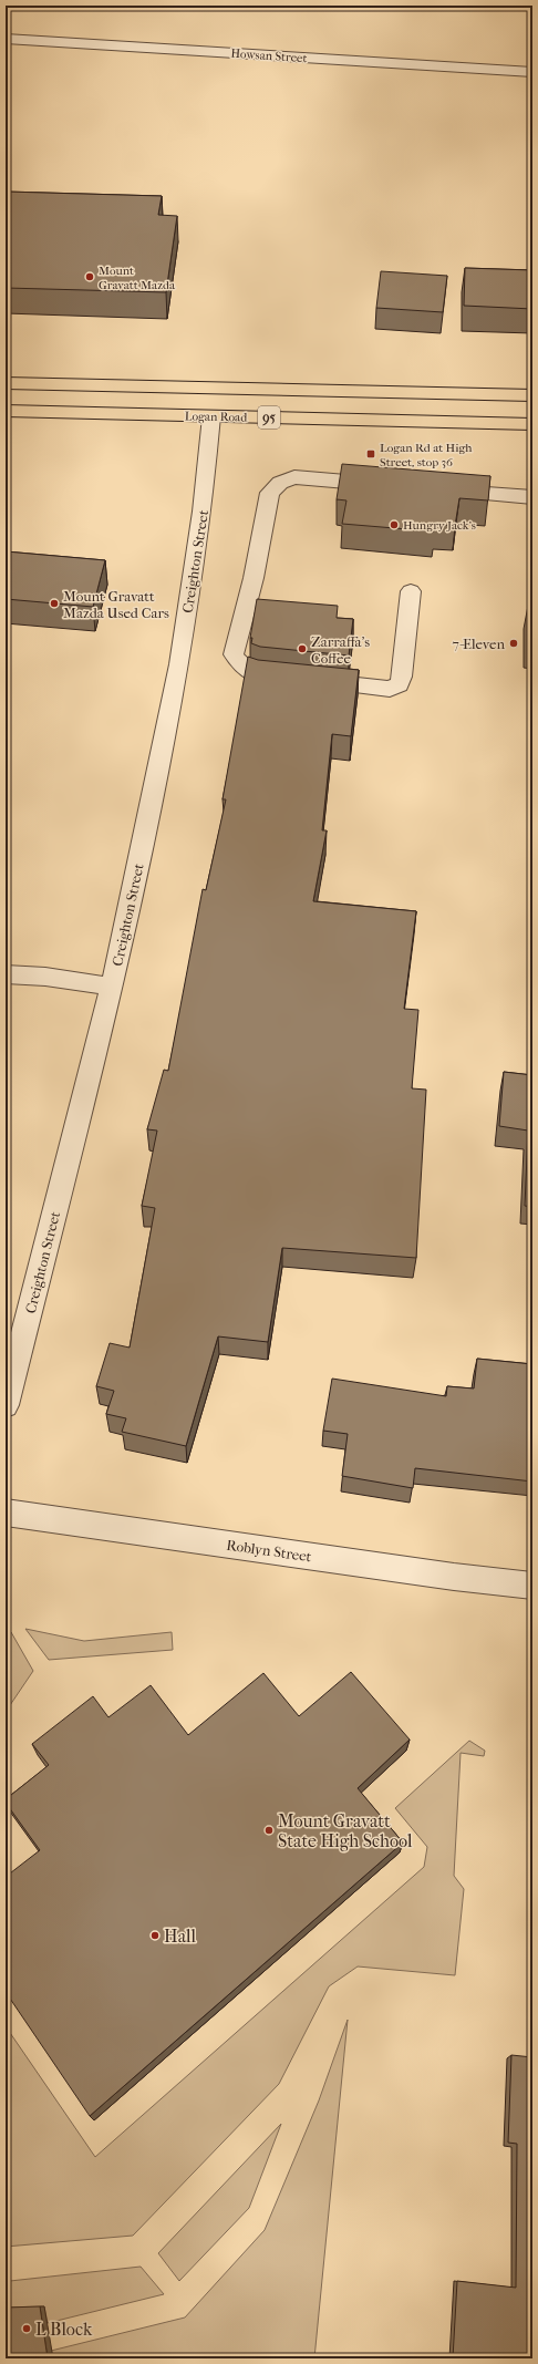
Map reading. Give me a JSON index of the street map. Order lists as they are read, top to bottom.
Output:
{
  "streets": {
    "main road": ["Logan Road", "95"],
    "street": ["Howsan Street", "Creighton Street", "Roblyn Street"]
  },
  "crossings": [
    ["Logan Road", "Creighton Street"]
  ],
  "places": {
    "other": [
      "Mount Gravatt Mazda",
      "Hungry Jack's",
      "Mount Gravatt Mazda Used Cars",
      "7-Eleven",
      "Zarraffa's Coffee",
      "Mount Gravatt State High School",
      "Hall",
      "L Block"
    ],
    "transit": ["Logan Rd at High Street, stop 36"]
  }
}
